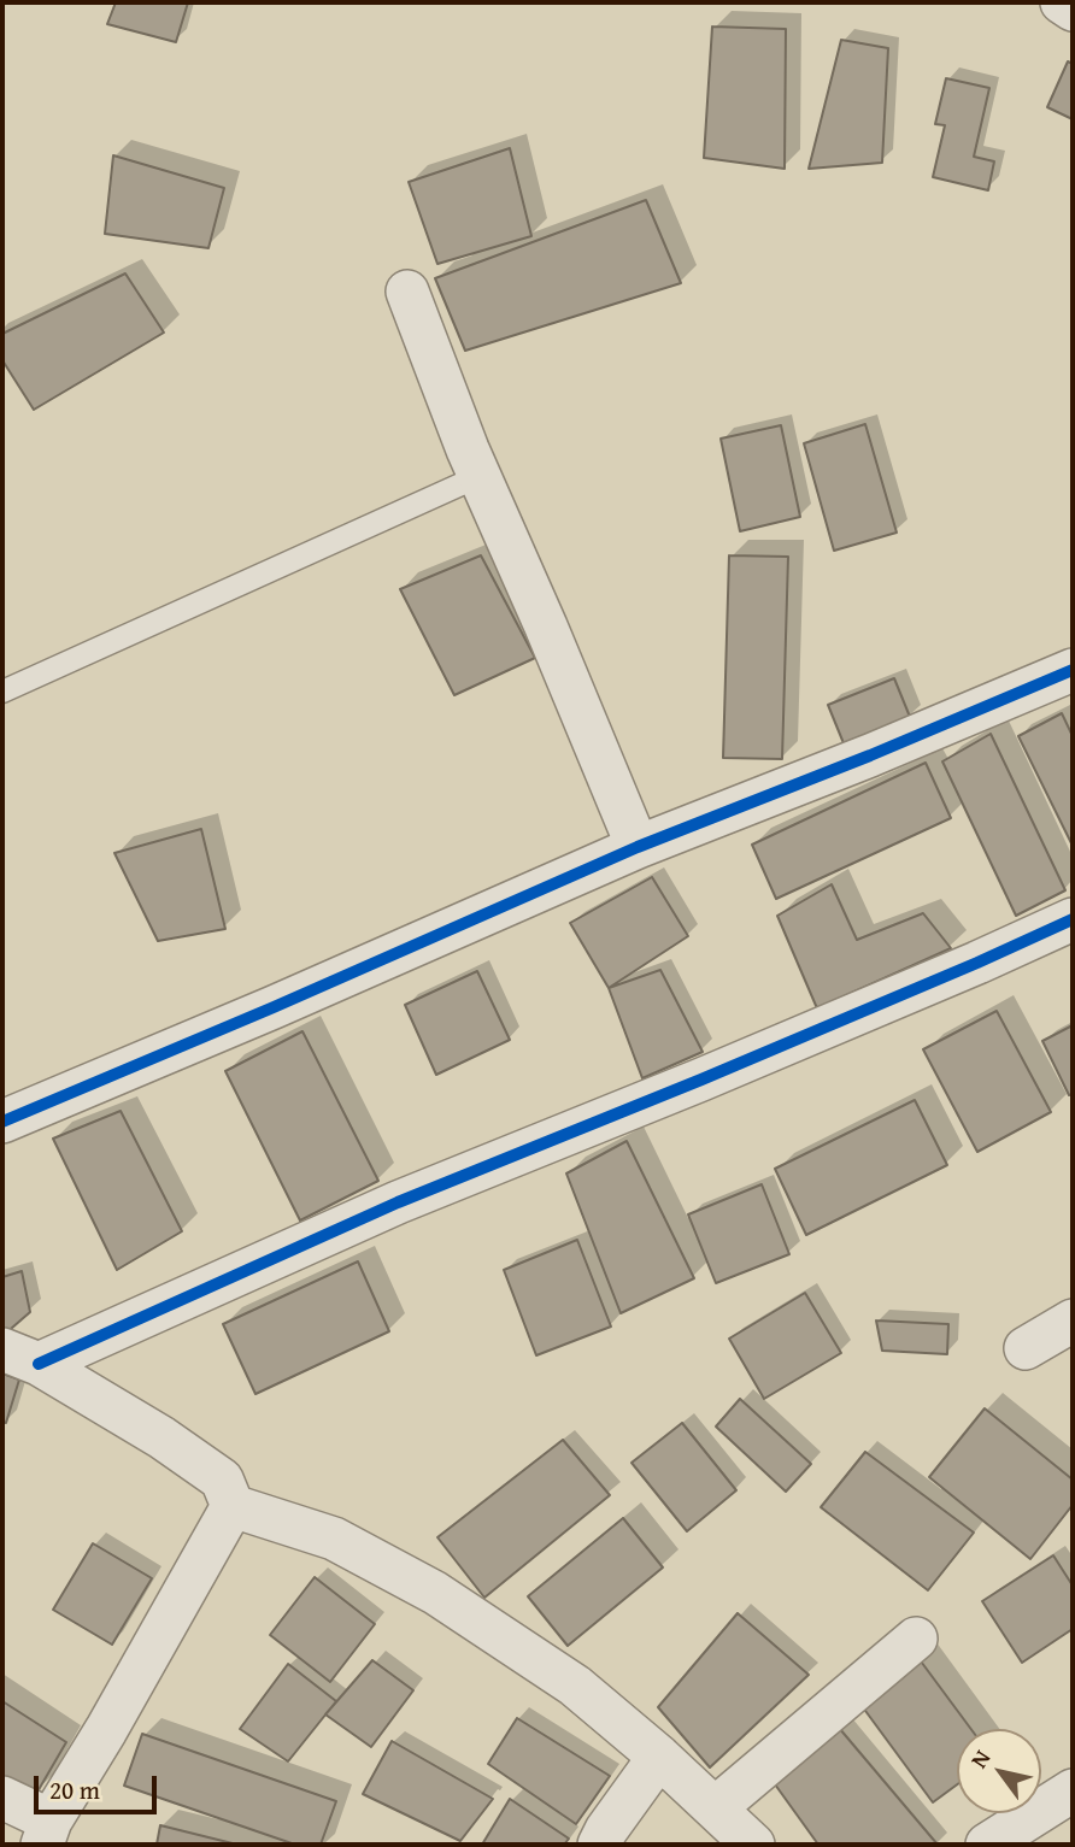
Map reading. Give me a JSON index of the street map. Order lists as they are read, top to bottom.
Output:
{
  "scale_bar": "20 m",
  "north": "top left"
}
